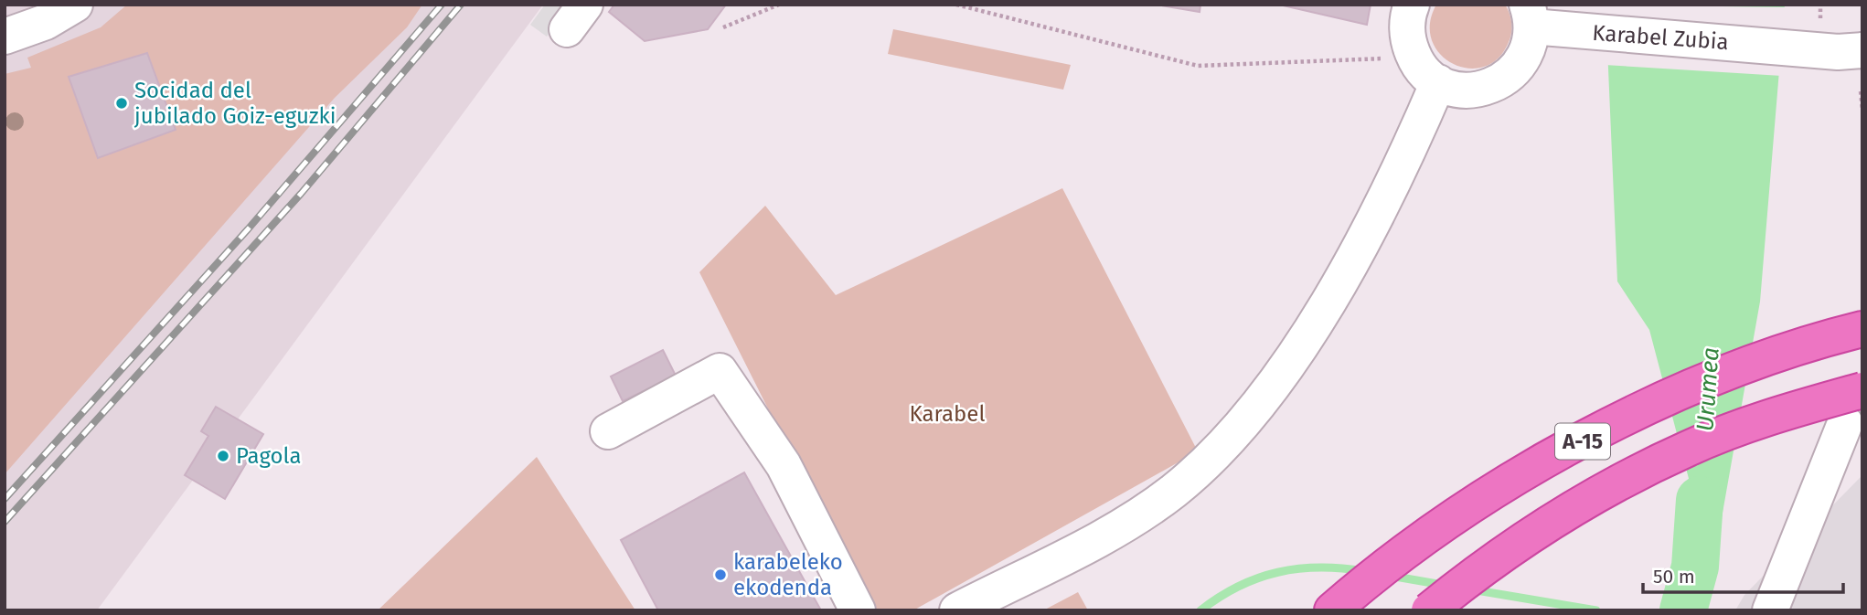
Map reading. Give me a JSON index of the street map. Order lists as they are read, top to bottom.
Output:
{
  "streets": {
    "highway": ["A-15"],
    "street": ["Karabel Zubia"]
  },
  "water": ["Urumea"],
  "parks": ["Karabel"],
  "places": ["Socidad del jubilado Goiz-eguzki", "Pagola", "karabeleko ekodenda"],
  "scale_bar": "50 m"
}
